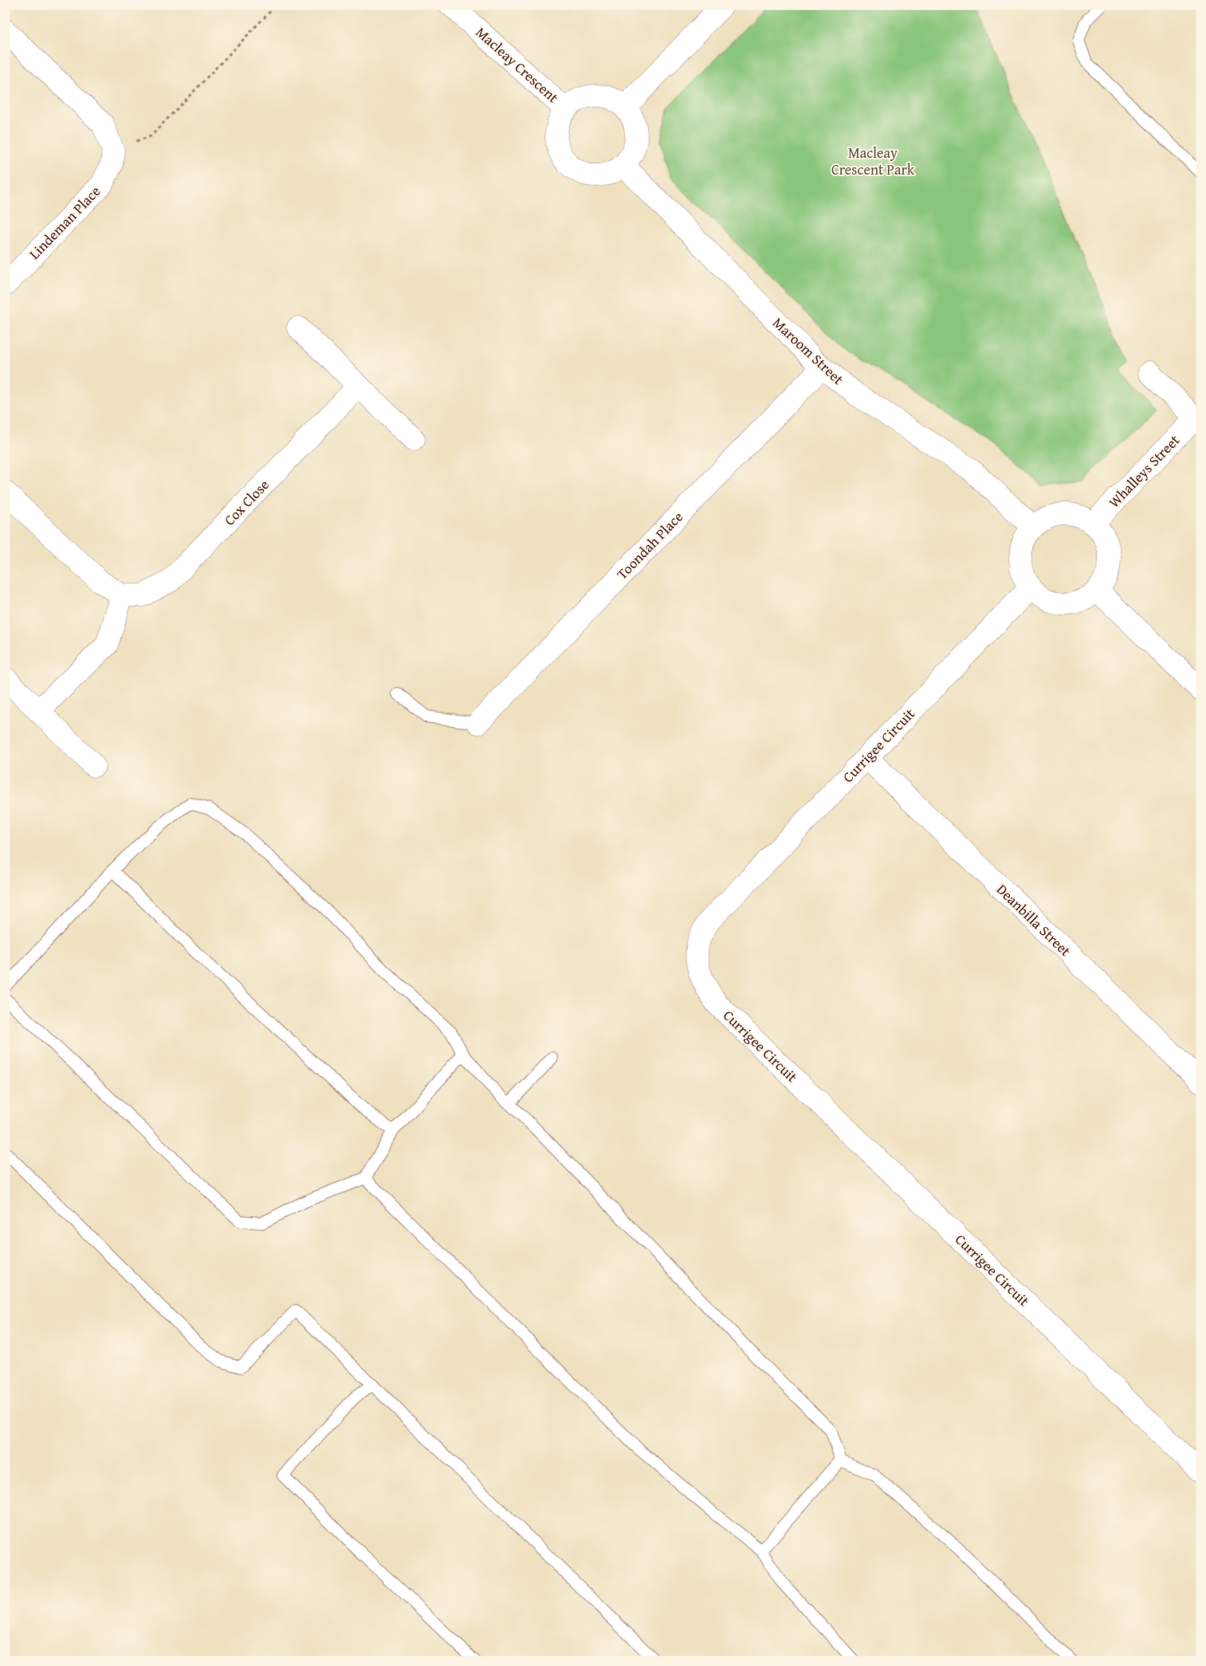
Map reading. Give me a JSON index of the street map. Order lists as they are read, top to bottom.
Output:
{
  "streets": {
    "street": [
      "Macleay Crescent",
      "Lindeman Place",
      "Maroom Street",
      "Whalleys Street",
      "Cox Close",
      "Toondah Place",
      "Currigee Circuit",
      "Deanbilla Street"
    ]
  },
  "crossings": [
    ["Macleay Crescent", "Maroom Street"],
    ["Maroom Street", "Whalleys Street"],
    ["Maroom Street", "Toondah Place"],
    ["Maroom Street", "Currigee Circuit"],
    ["Whalleys Street", "Currigee Circuit"],
    ["Currigee Circuit", "Deanbilla Street"]
  ],
  "parks": ["Macleay Crescent Park"]
}
